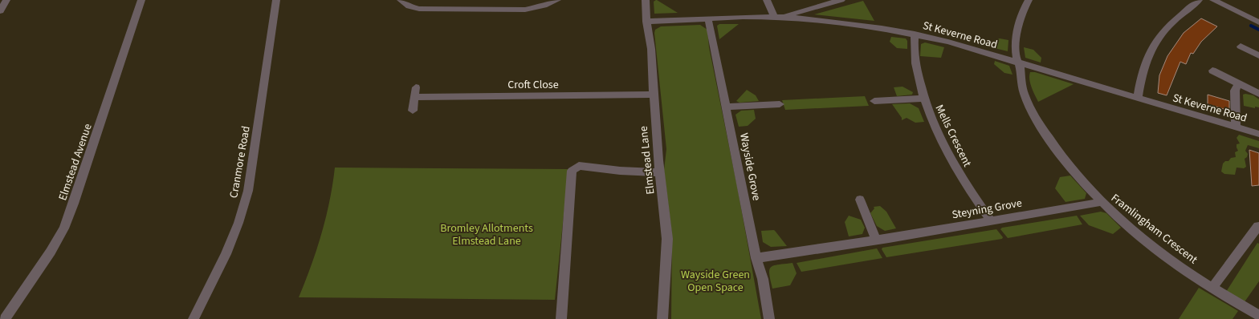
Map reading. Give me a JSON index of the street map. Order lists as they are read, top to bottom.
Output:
{
  "streets": {
    "street": [
      "St Keverne Road",
      "Croft Close",
      "Mells Crescent",
      "Elmstead Lane",
      "Elmstead Avenue",
      "Cranmore Road",
      "Wayside Grove",
      "Steyning Grove",
      "Framlingham Crescent"
    ]
  },
  "crossings": [
    ["St Keverne Road", "Mells Crescent"],
    ["St Keverne Road", "Elmstead Lane"],
    ["St Keverne Road", "Wayside Grove"],
    ["St Keverne Road", "Framlingham Crescent"],
    ["Croft Close", "Elmstead Lane"],
    ["Mells Crescent", "Steyning Grove"],
    ["Wayside Grove", "Steyning Grove"],
    ["Steyning Grove", "Framlingham Crescent"]
  ],
  "parks": ["Bromley Allotments Elmstead Lane", "Wayside Green Open Space"]
}
